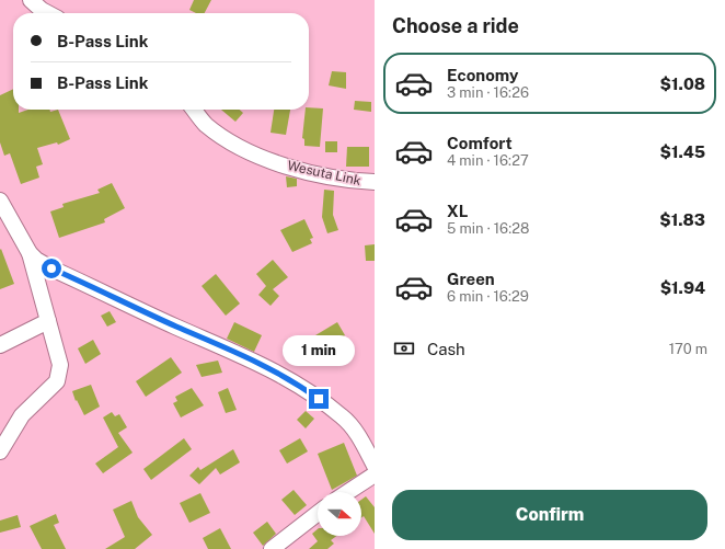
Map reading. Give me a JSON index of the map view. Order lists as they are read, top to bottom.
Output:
{
  "streets": {
    "street": ["Wesuta Link"]
  },
  "north": "right",
  "page": {
    "heading": "Choose a ride",
    "banner": ["B-Pass Link", "B-Pass Link"],
    "list": [
      {
        "name": "Economy",
        "note": "3 min · 16:26",
        "value": "$1.08"
      },
      {
        "name": "Comfort",
        "note": "4 min · 16:27",
        "value": "$1.45"
      },
      {
        "name": "XL",
        "note": "5 min · 16:28",
        "value": "$1.83"
      },
      {
        "name": "Green",
        "note": "6 min · 16:29",
        "value": "$1.94"
      }
    ],
    "pay": ["Cash", "170 m"],
    "bubble": "1 min",
    "buttons": "Confirm"
  }
}
